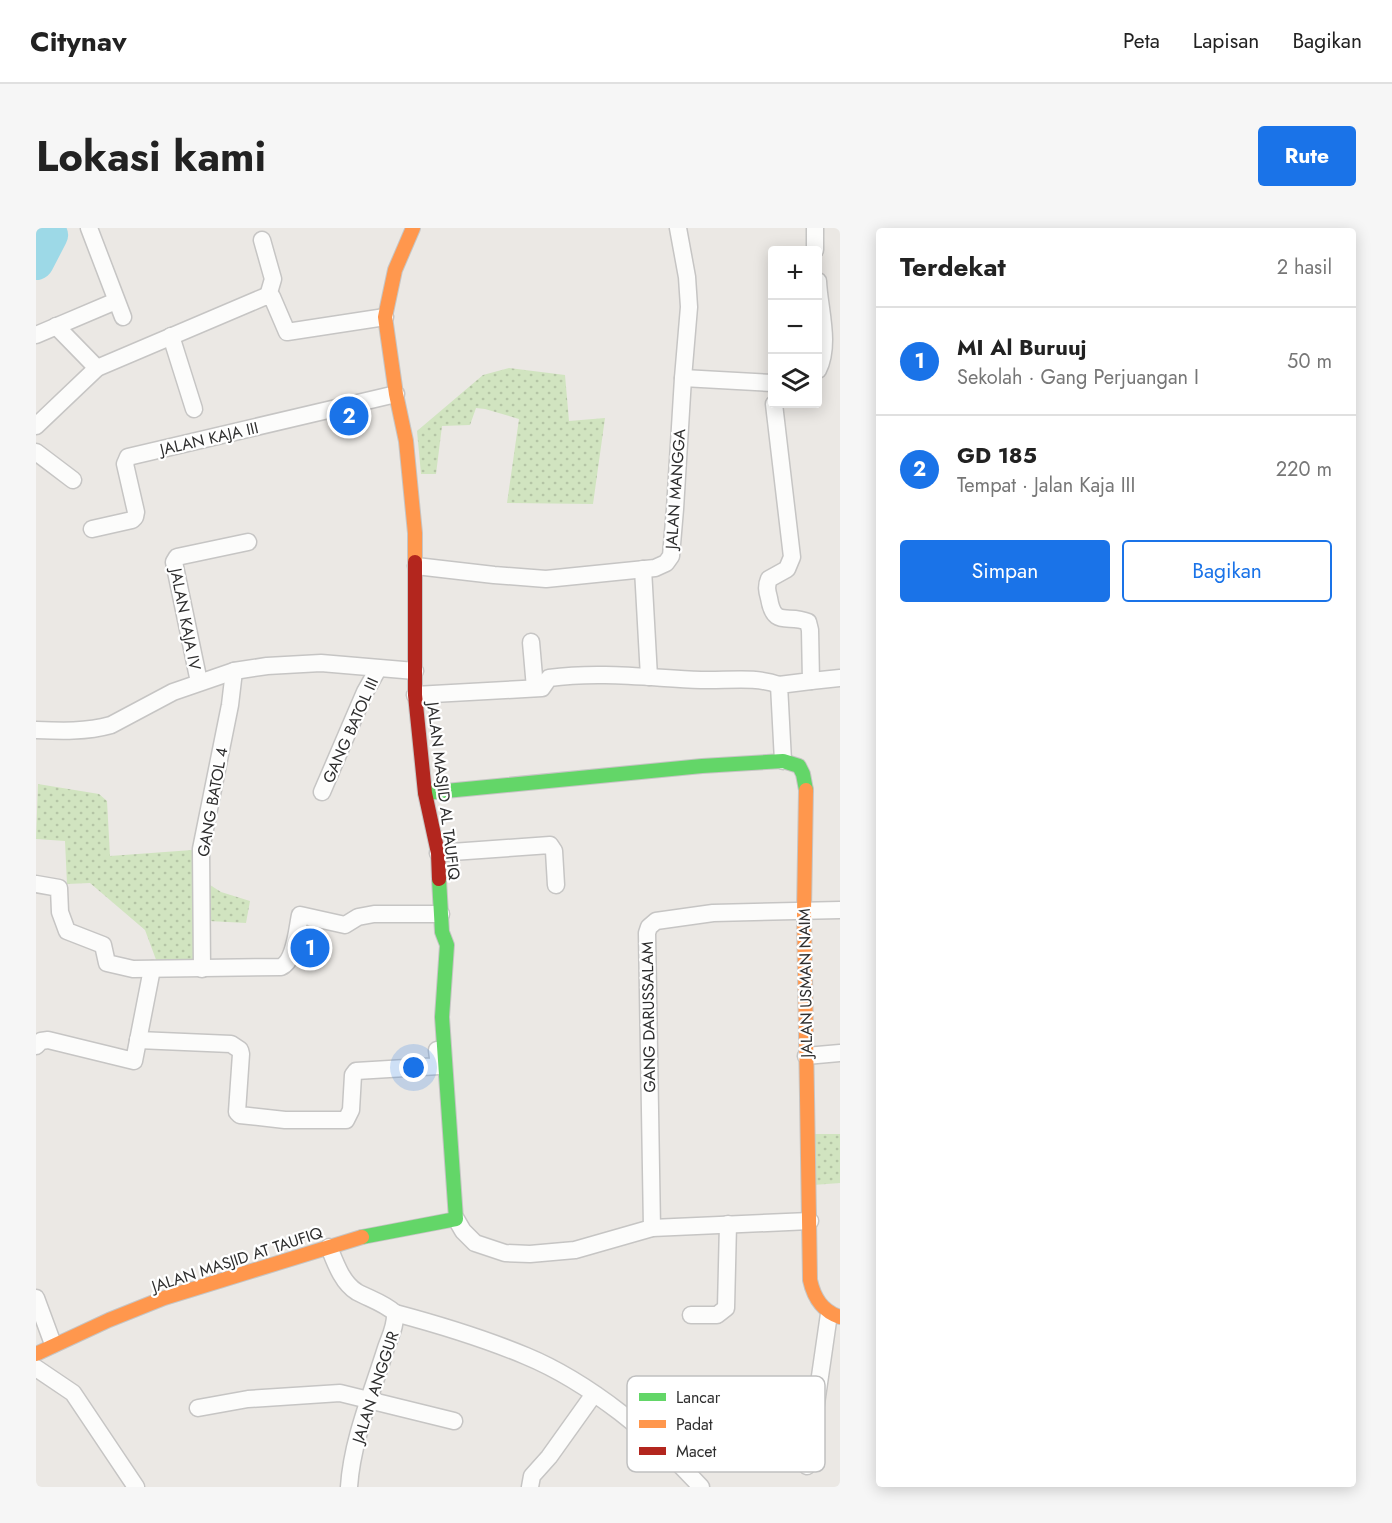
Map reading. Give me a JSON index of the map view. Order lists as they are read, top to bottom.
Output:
{
  "streets": {
    "street": [
      "JALAN KAJA III",
      "JALAN MANGGA",
      "JALAN KAJA IV",
      "GANG BATOL III",
      "JALAN MASJID AL TAUFIQ",
      "GANG BATOL 4",
      "JALAN USMAN NAIM",
      "GANG DARUSSALAM",
      "JALAN MASJID AT TAUFIQ",
      "JALAN ANGGUR"
    ]
  },
  "crossings": [
    ["JALAN KAJA III", "JALAN MASJID AL TAUFIQ"],
    ["JALAN MANGGA", "JALAN MASJID AL TAUFIQ"],
    ["JALAN MASJID AL TAUFIQ", "JALAN MASJID AT TAUFIQ"],
    ["JALAN USMAN NAIM", "GANG DARUSSALAM"],
    ["JALAN MASJID AT TAUFIQ", "JALAN ANGGUR"]
  ],
  "legend": ["Lancar", "Padat", "Macet"],
  "page": {
    "header": "Citynav",
    "nav": ["Peta", "Lapisan", "Bagikan"],
    "title": "Lokasi kami",
    "buttons": [
      "Rute",
      ["Simpan", "Bagikan"]
    ],
    "heading": ["Terdekat", "2 hasil"],
    "map_buttons": ["+", "−"],
    "list": [
      {
        "mark": "1",
        "name": "MI Al Buruuj",
        "note": "Sekolah · Gang Perjuangan I",
        "value": "50 m"
      },
      {
        "mark": "2",
        "name": "GD 185",
        "note": "Tempat · Jalan Kaja III",
        "value": "220 m"
      }
    ],
    "pins": ["2", "1"]
  }
}
